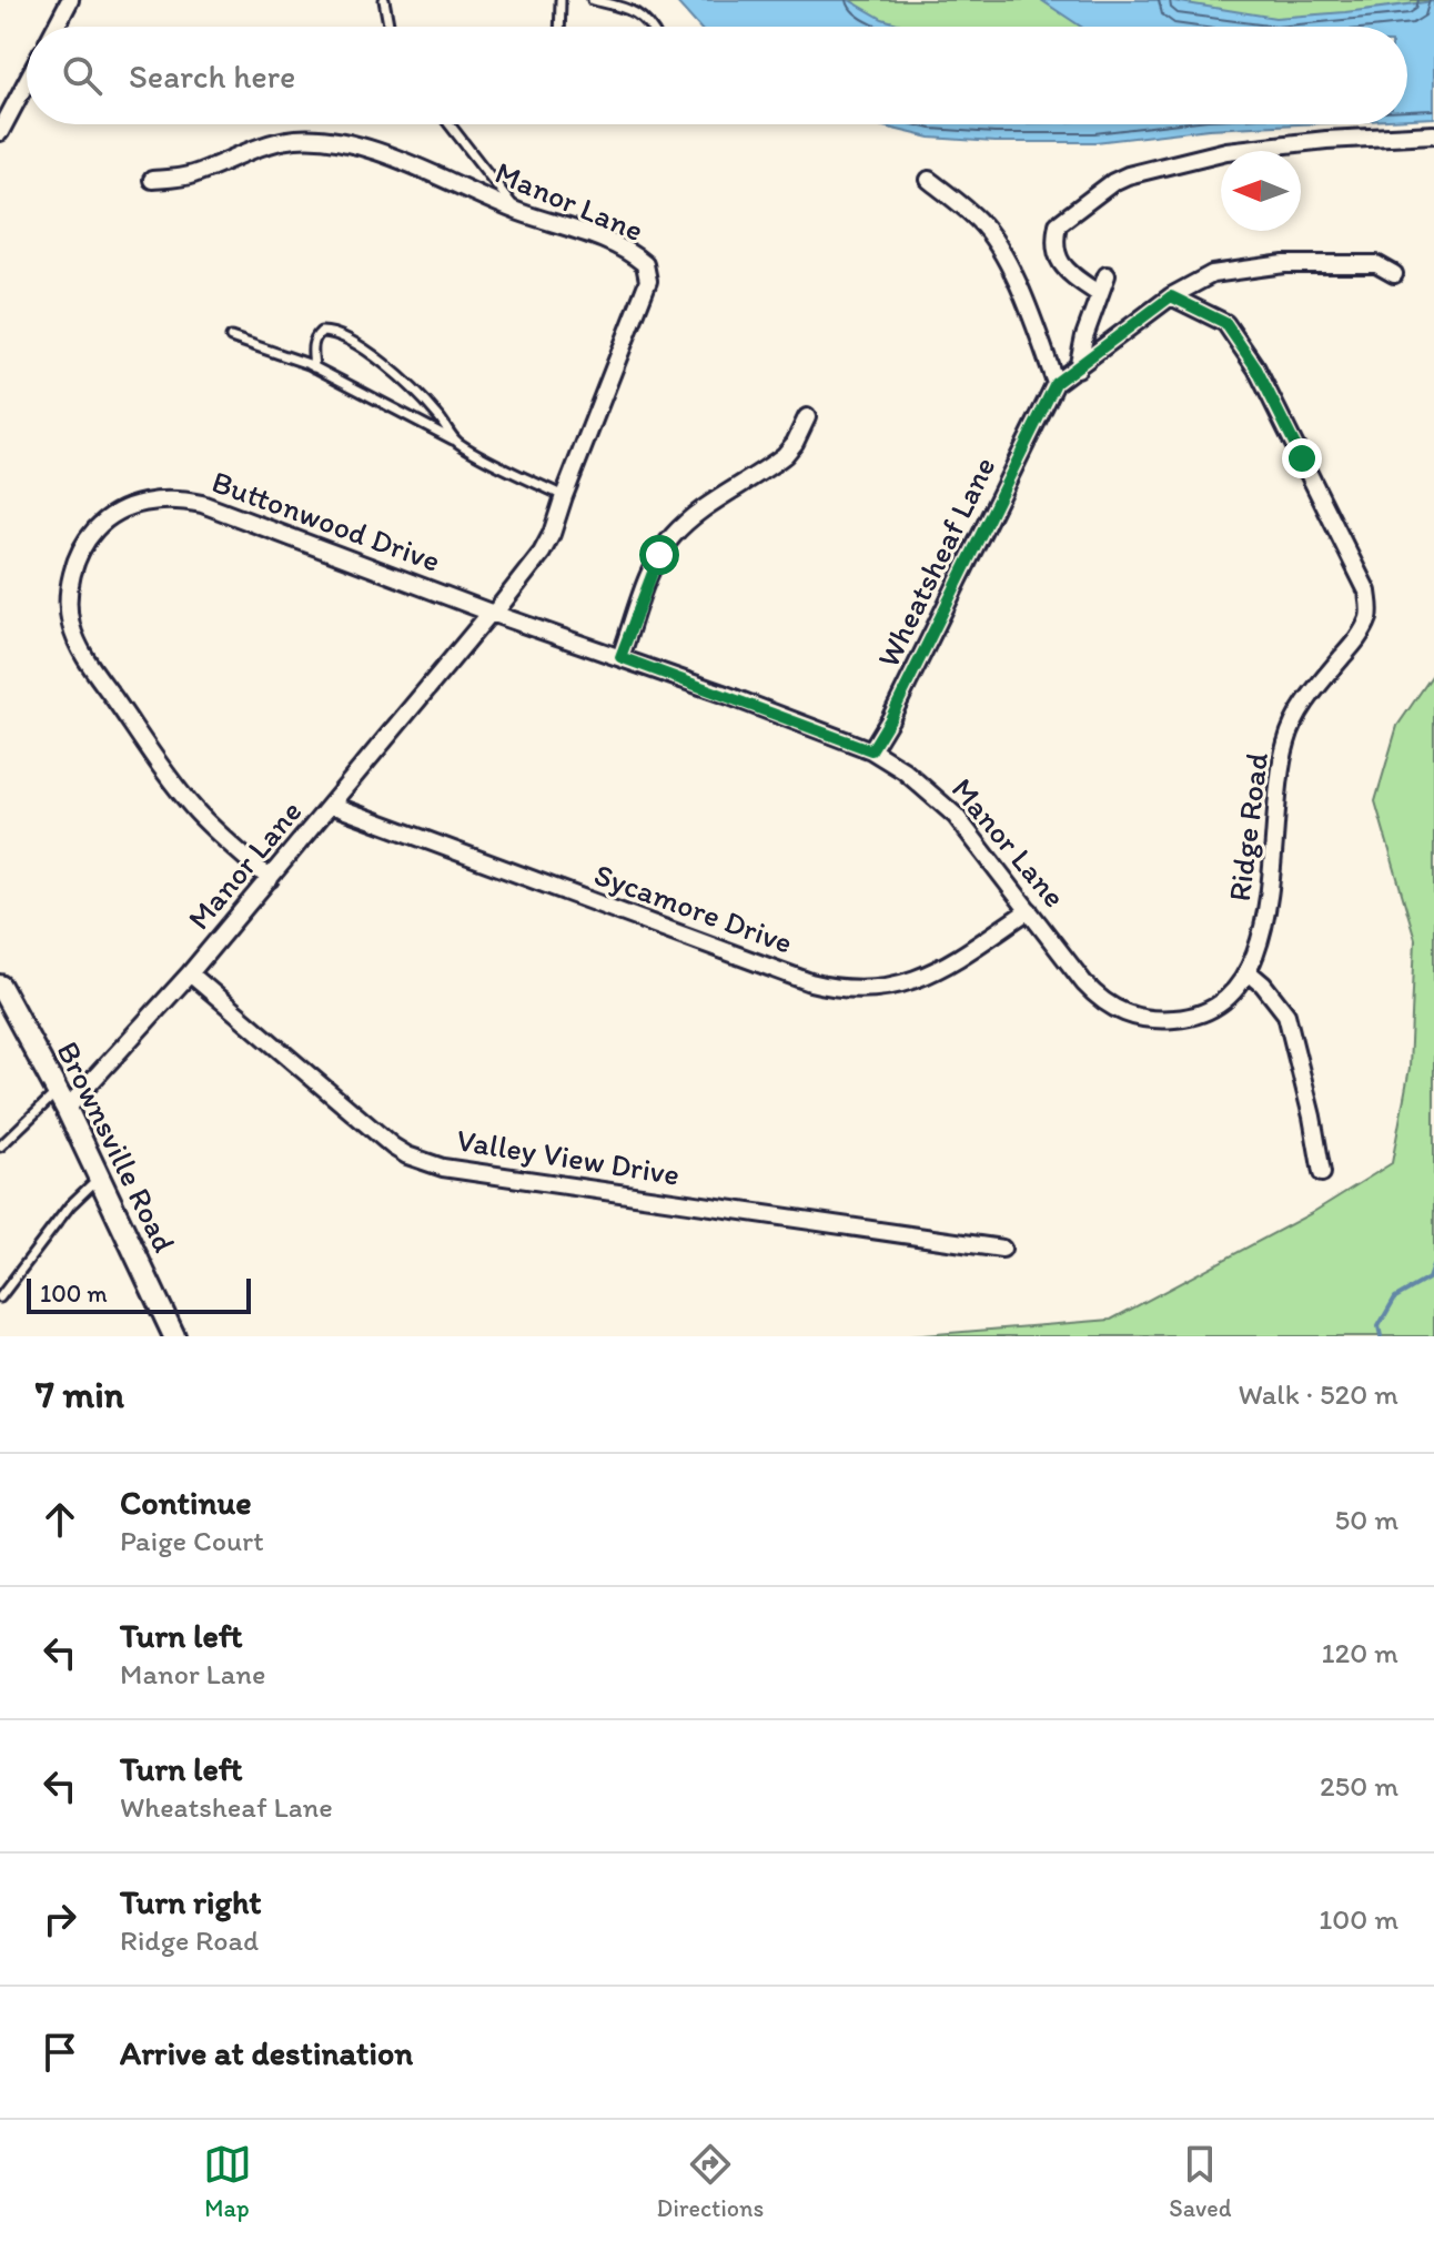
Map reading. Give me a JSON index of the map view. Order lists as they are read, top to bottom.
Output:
{
  "streets": {
    "street": [
      "Manor Lane",
      "Buttonwood Drive",
      "Wheatsheaf Lane",
      "Ridge Road",
      "Sycamore Drive",
      "Brownsville Road",
      "Valley View Drive"
    ]
  },
  "crossings": [
    ["Manor Lane", "Buttonwood Drive"],
    ["Manor Lane", "Wheatsheaf Lane"],
    ["Manor Lane", "Ridge Road"],
    ["Manor Lane", "Sycamore Drive"],
    ["Manor Lane", "Brownsville Road"],
    ["Manor Lane", "Valley View Drive"]
  ],
  "scale_bar": "100 m",
  "north": "left",
  "page": {
    "search": "Search here",
    "scale": "100 m",
    "heading": ["7 min", "Walk · 520 m"],
    "list": [
      ["Continue", "Paige Court", "50 m"],
      ["Turn left", "Manor Lane", "120 m"],
      ["Turn left", "Wheatsheaf Lane", "250 m"],
      ["Turn right", "Ridge Road", "100 m"],
      "Arrive at destination"
    ],
    "nav": ["Map", "Directions", "Saved"]
  }
}
